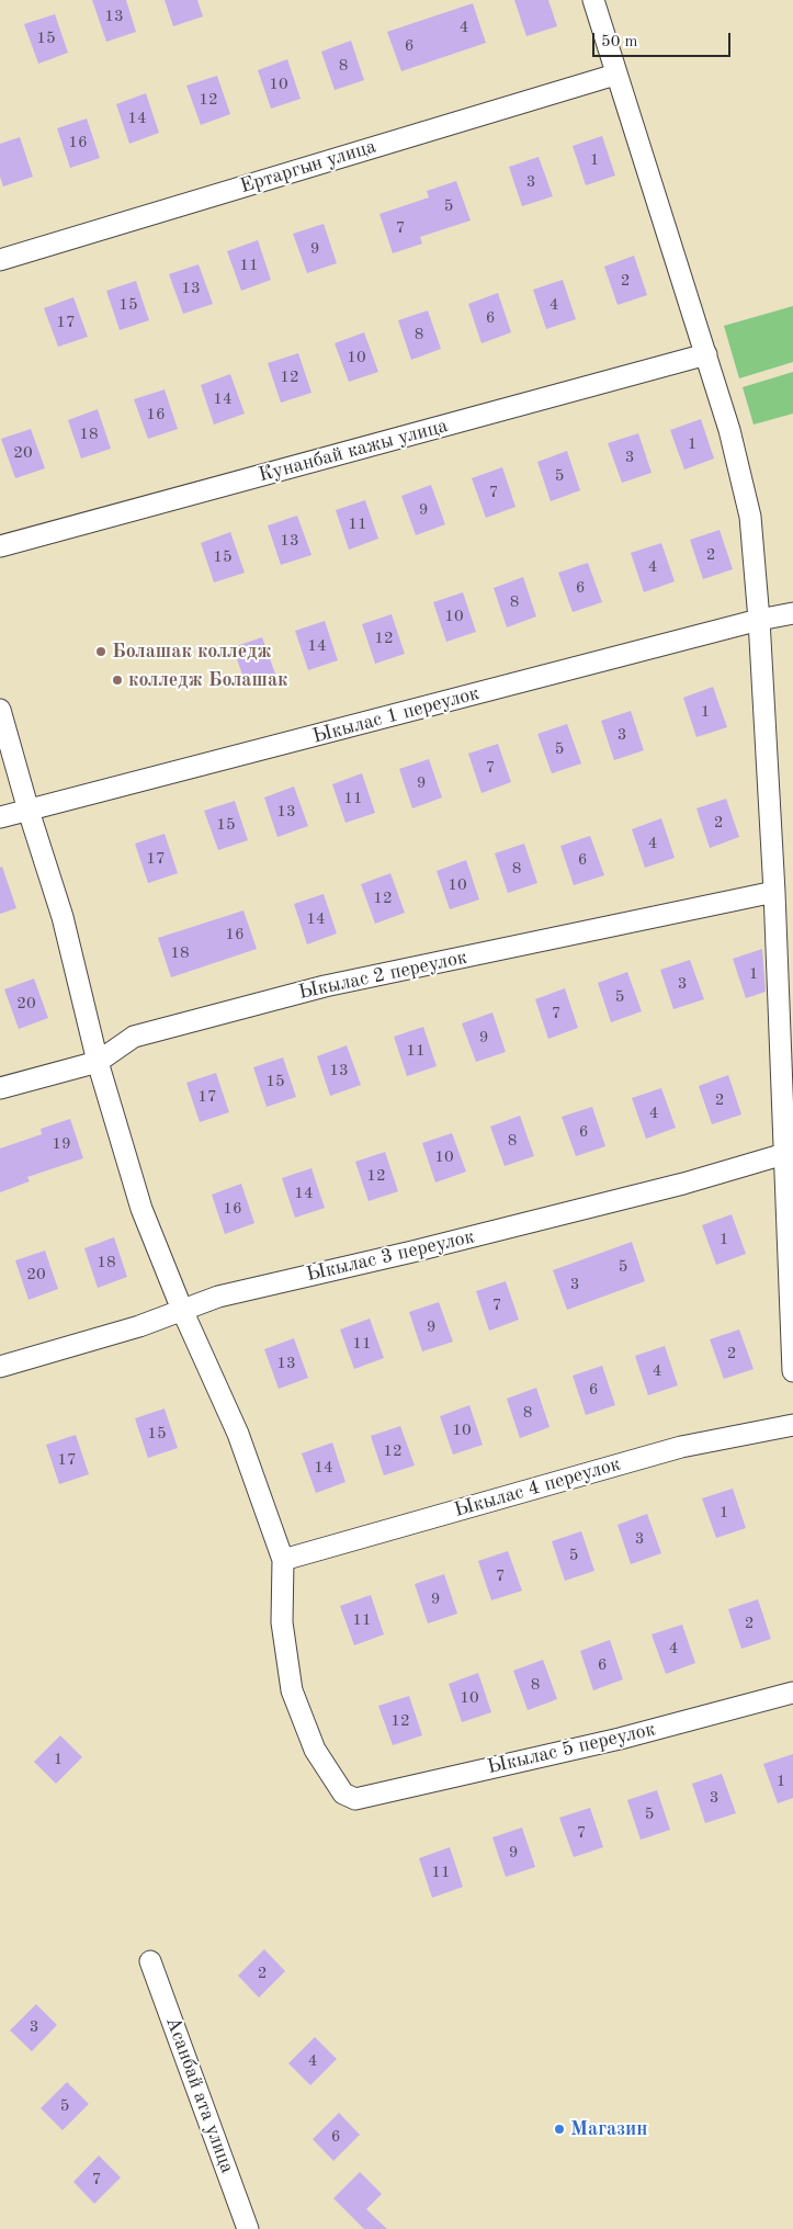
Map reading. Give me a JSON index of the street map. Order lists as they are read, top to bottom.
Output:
{
  "streets": {
    "street": [
      "Ертаргын улица",
      "Кунанбай кажы улица",
      "Ыкылас 1 переулок",
      "Ыкылас 2 переулок",
      "Ыкылас 3 переулок",
      "Ыкылас 4 переулок",
      "Ыкылас 5 переулок",
      "Асанбай ата улица"
    ]
  },
  "crossings": [
    ["Ыкылас 4 переулок", "Ыкылас 5 переулок"]
  ],
  "places": ["Болашак колледж", "колледж Болашак", "Магазин"],
  "house_numbers": [
    "13",
    "4",
    "15",
    "6",
    "8",
    "10",
    "12",
    "14",
    "16",
    "1",
    "3",
    "5",
    "7",
    "9",
    "11",
    "2",
    "13",
    "15",
    "4",
    "6",
    "17",
    "8",
    "10",
    "12",
    "14",
    "16",
    "18",
    "1",
    "20",
    "3",
    "5",
    "7",
    "9",
    "11",
    "13",
    "2",
    "15",
    "4",
    "6",
    "8",
    "10",
    "12",
    "14",
    "1",
    "3",
    "5",
    "7",
    "9",
    "11",
    "13",
    "2",
    "15",
    "4",
    "17",
    "6",
    "8",
    "10",
    "12",
    "14",
    "16",
    "18",
    "1",
    "3",
    "5",
    "20",
    "7",
    "9",
    "11",
    "13",
    "15",
    "17",
    "2",
    "4",
    "6",
    "8",
    "19",
    "10",
    "12",
    "14",
    "16",
    "1",
    "18",
    "5",
    "20",
    "3",
    "7",
    "9",
    "11",
    "2",
    "13",
    "4",
    "6",
    "8",
    "10",
    "15",
    "12",
    "17",
    "14",
    "1",
    "3",
    "5",
    "7",
    "9",
    "11",
    "2",
    "4",
    "6",
    "8",
    "10",
    "12",
    "1",
    "1",
    "3",
    "5",
    "7",
    "9",
    "11",
    "2",
    "3",
    "4",
    "5",
    "6",
    "7"
  ],
  "scale_bar": "50 m"
}
